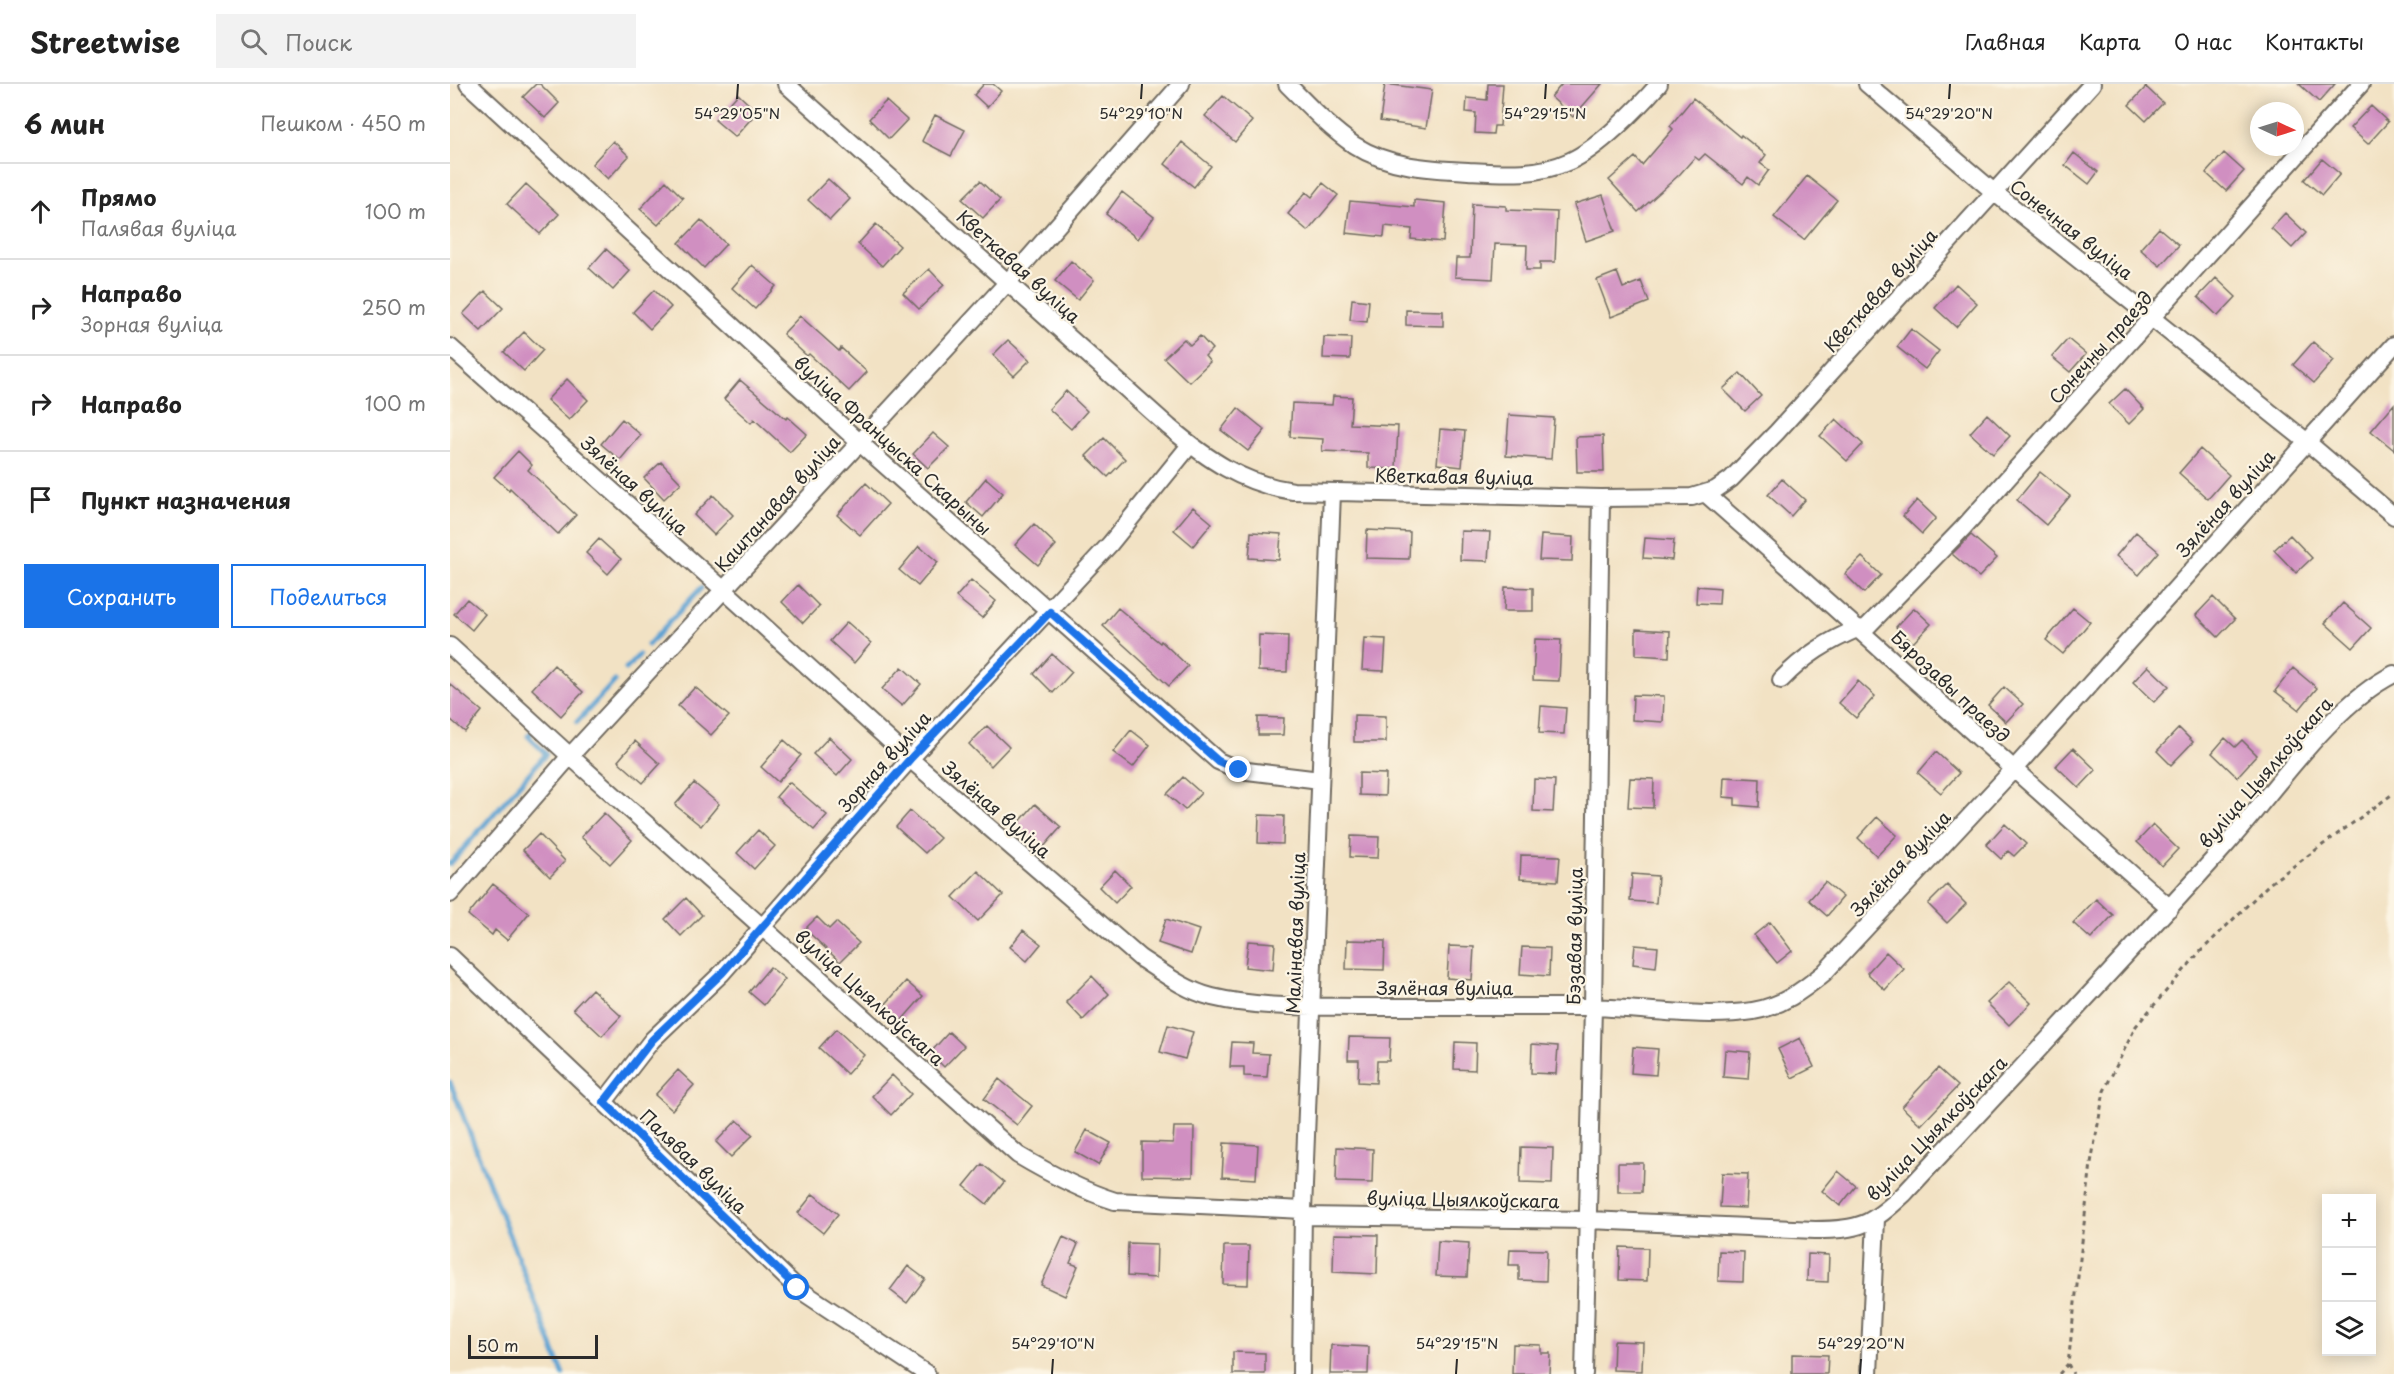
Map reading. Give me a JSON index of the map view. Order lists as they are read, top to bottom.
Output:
{
  "streets": {
    "street": [
      "Сонечная вуліца",
      "Кветкавая вуліца",
      "Сонечны праезд",
      "вуліца Францыска Скарыны",
      "Зялёная вуліца",
      "Каштанавая вуліца",
      "Бярозавы праезд",
      "Зорная вуліца",
      "вуліца Цыялкоўскага",
      "Малінавая вуліца",
      "Бэзавая вуліца",
      "Палявая вуліца"
    ]
  },
  "crossings": [
    ["Сонечная вуліца", "Кветкавая вуліца"],
    ["Сонечная вуліца", "Сонечны праезд"],
    ["Сонечная вуліца", "Зялёная вуліца"],
    ["Кветкавая вуліца", "Каштанавая вуліца"],
    ["Кветкавая вуліца", "Бярозавы праезд"],
    ["Кветкавая вуліца", "Зорная вуліца"],
    ["Кветкавая вуліца", "Малінавая вуліца"],
    ["Кветкавая вуліца", "Бэзавая вуліца"],
    ["Сонечны праезд", "Бярозавы праезд"],
    ["вуліца Францыска Скарыны", "Каштанавая вуліца"],
    ["вуліца Францыска Скарыны", "Зорная вуліца"],
    ["вуліца Францыска Скарыны", "Малінавая вуліца"],
    ["Зялёная вуліца", "Каштанавая вуліца"],
    ["Зялёная вуліца", "Бярозавы праезд"],
    ["Зялёная вуліца", "Зорная вуліца"],
    ["Зялёная вуліца", "Малінавая вуліца"],
    ["Зялёная вуліца", "Бэзавая вуліца"],
    ["Каштанавая вуліца", "вуліца Цыялкоўскага"],
    ["Бярозавы праезд", "вуліца Цыялкоўскага"],
    ["Зорная вуліца", "вуліца Цыялкоўскага"],
    ["Зорная вуліца", "Палявая вуліца"],
    ["вуліца Цыялкоўскага", "Малінавая вуліца"],
    ["вуліца Цыялкоўскага", "Бэзавая вуліца"]
  ],
  "scale_bar": "50 m",
  "north": "right",
  "page": {
    "header": "Streetwise",
    "search": "Поиск",
    "nav": [
      "Главная",
      "Карта",
      "О нас",
      "Контакты"
    ],
    "heading": ["6 мин", "Пешком · 450 m"],
    "list": [
      ["Прямо", "Палявая вуліца", "100 m"],
      ["Направо", "Зорная вуліца", "250 m"],
      ["Направо", "100 m"],
      "Пункт назначения"
    ],
    "buttons": ["Сохранить", "Поделиться"],
    "map_buttons": ["+", "−"],
    "scale": "50 m"
  },
  "coordinates": [
    "54°29'05\"N",
    "54°29'10\"N",
    "54°29'15\"N",
    "54°29'20\"N"
  ]
}
